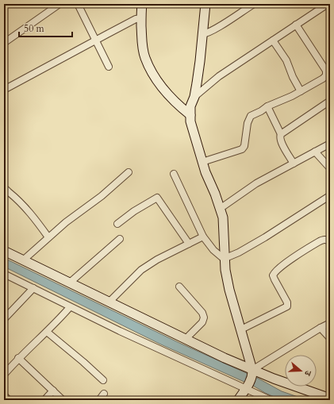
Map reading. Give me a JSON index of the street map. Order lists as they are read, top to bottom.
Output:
{
  "scale_bar": "50 m",
  "north": "right"
}
